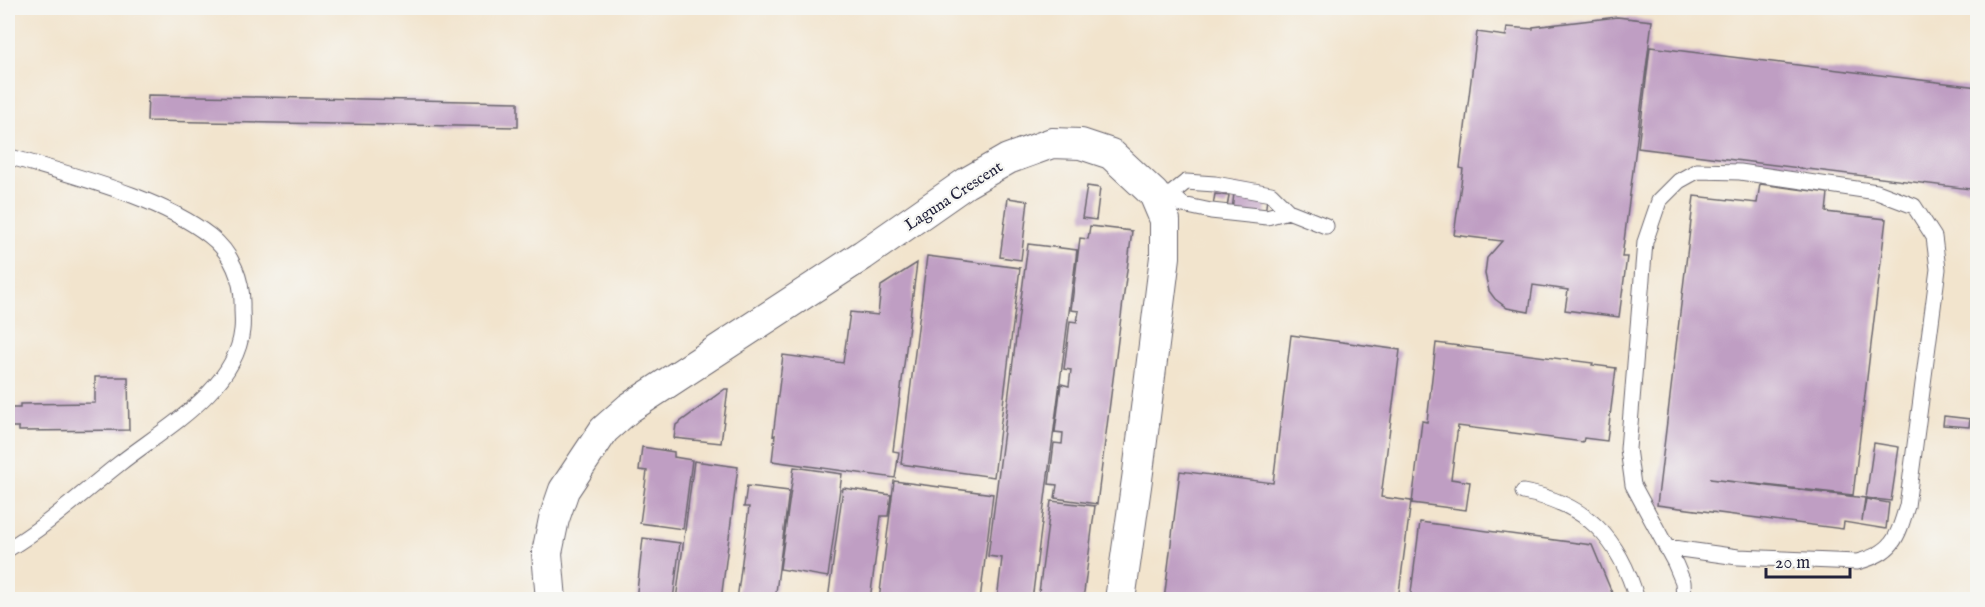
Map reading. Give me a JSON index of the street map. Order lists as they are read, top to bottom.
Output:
{
  "streets": {
    "street": ["Laguna Crescent"]
  },
  "scale_bar": "20 m"
}
